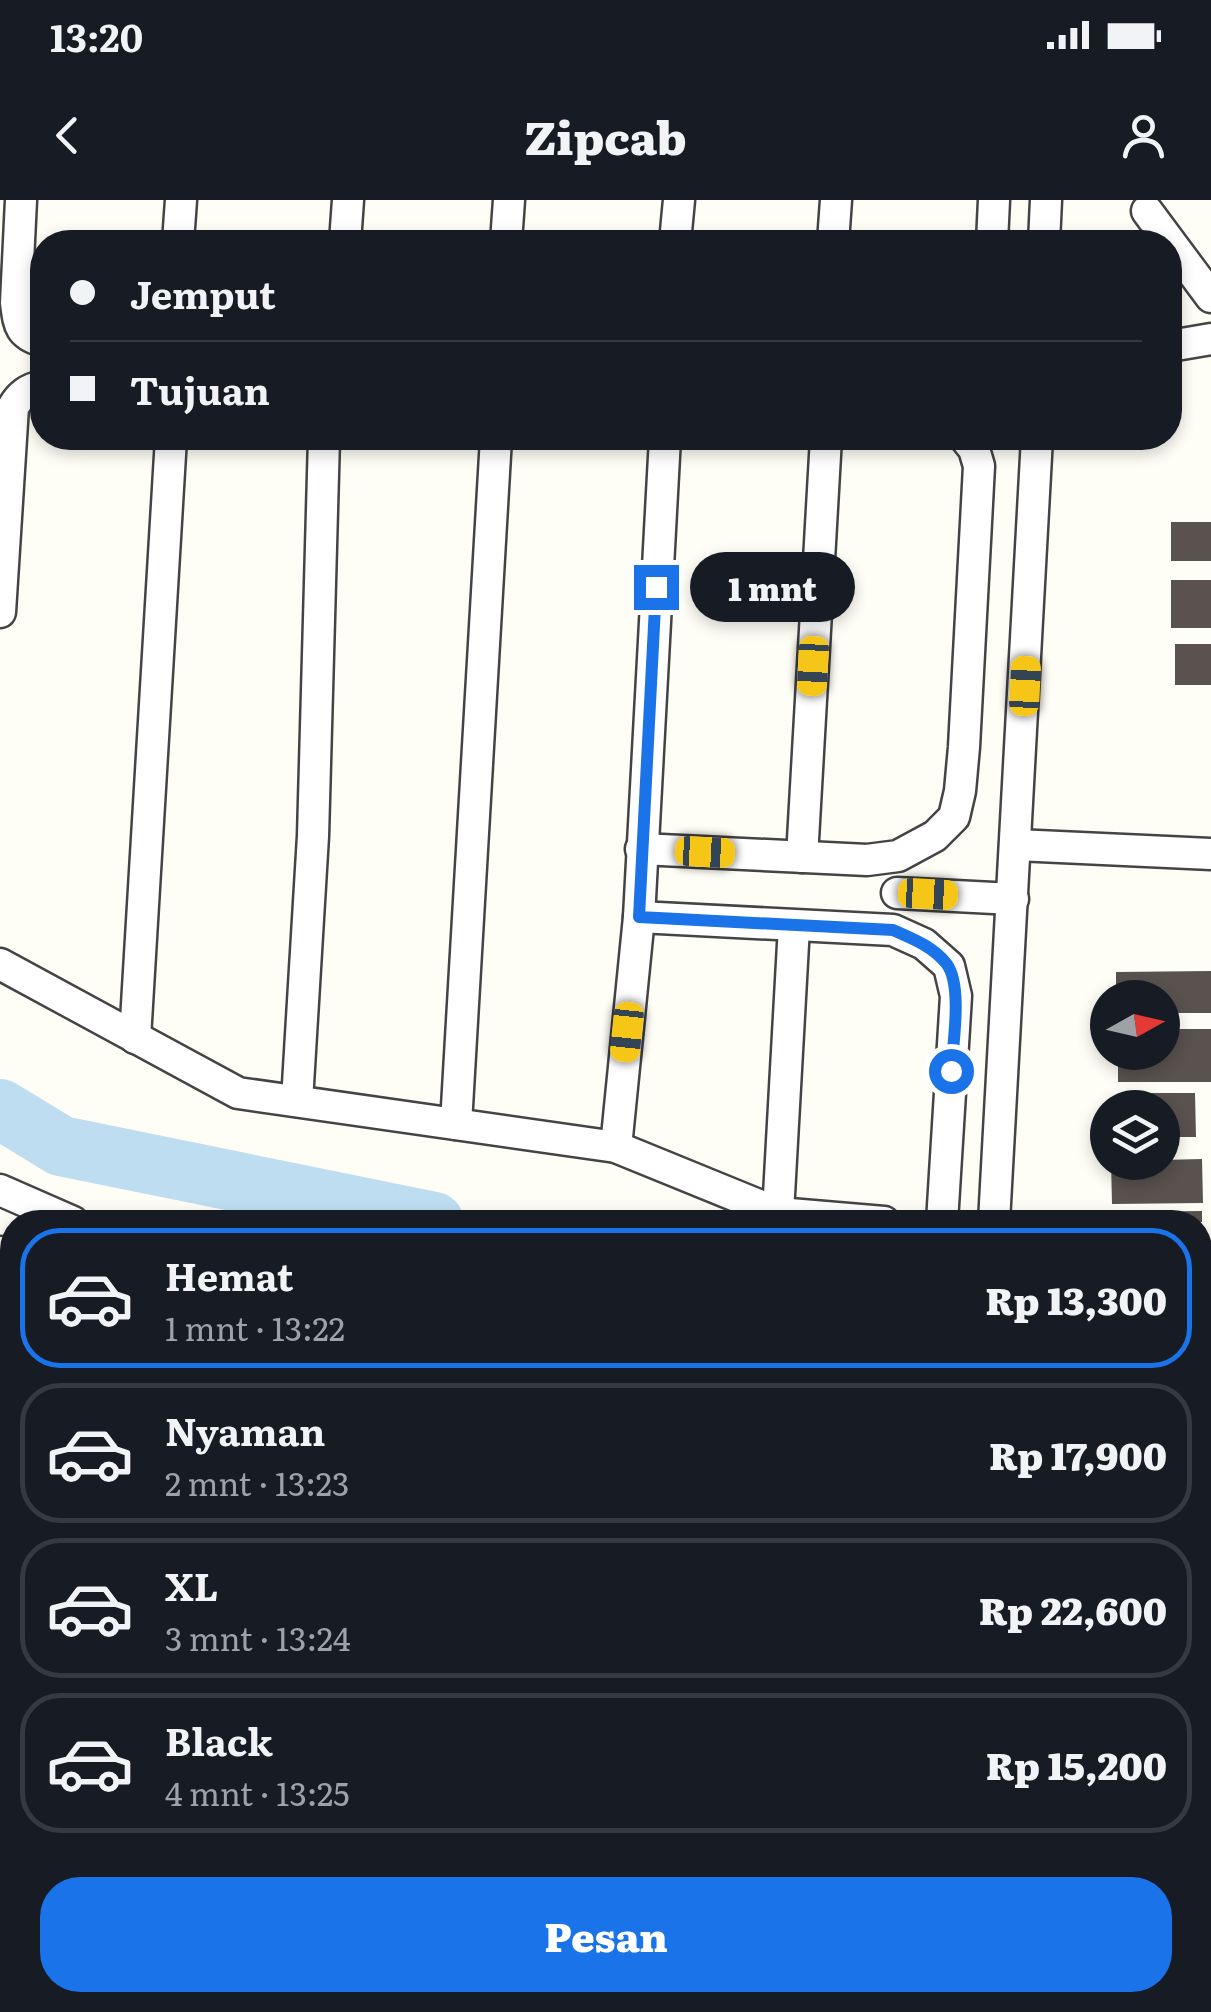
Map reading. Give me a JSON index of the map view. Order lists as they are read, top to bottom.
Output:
{
  "north": "right",
  "page": {
    "status": "13:20",
    "header": "Zipcab",
    "banner": ["Jemput", "Tujuan"],
    "bubble": "1 mnt",
    "list": [
      {
        "name": "Hemat",
        "note": "1 mnt · 13:22",
        "value": "Rp 13,300"
      },
      {
        "name": "Nyaman",
        "note": "2 mnt · 13:23",
        "value": "Rp 17,900"
      },
      {
        "name": "XL",
        "note": "3 mnt · 13:24",
        "value": "Rp 22,600"
      },
      {
        "name": "Black",
        "note": "4 mnt · 13:25",
        "value": "Rp 15,200"
      }
    ],
    "buttons": "Pesan"
  }
}
